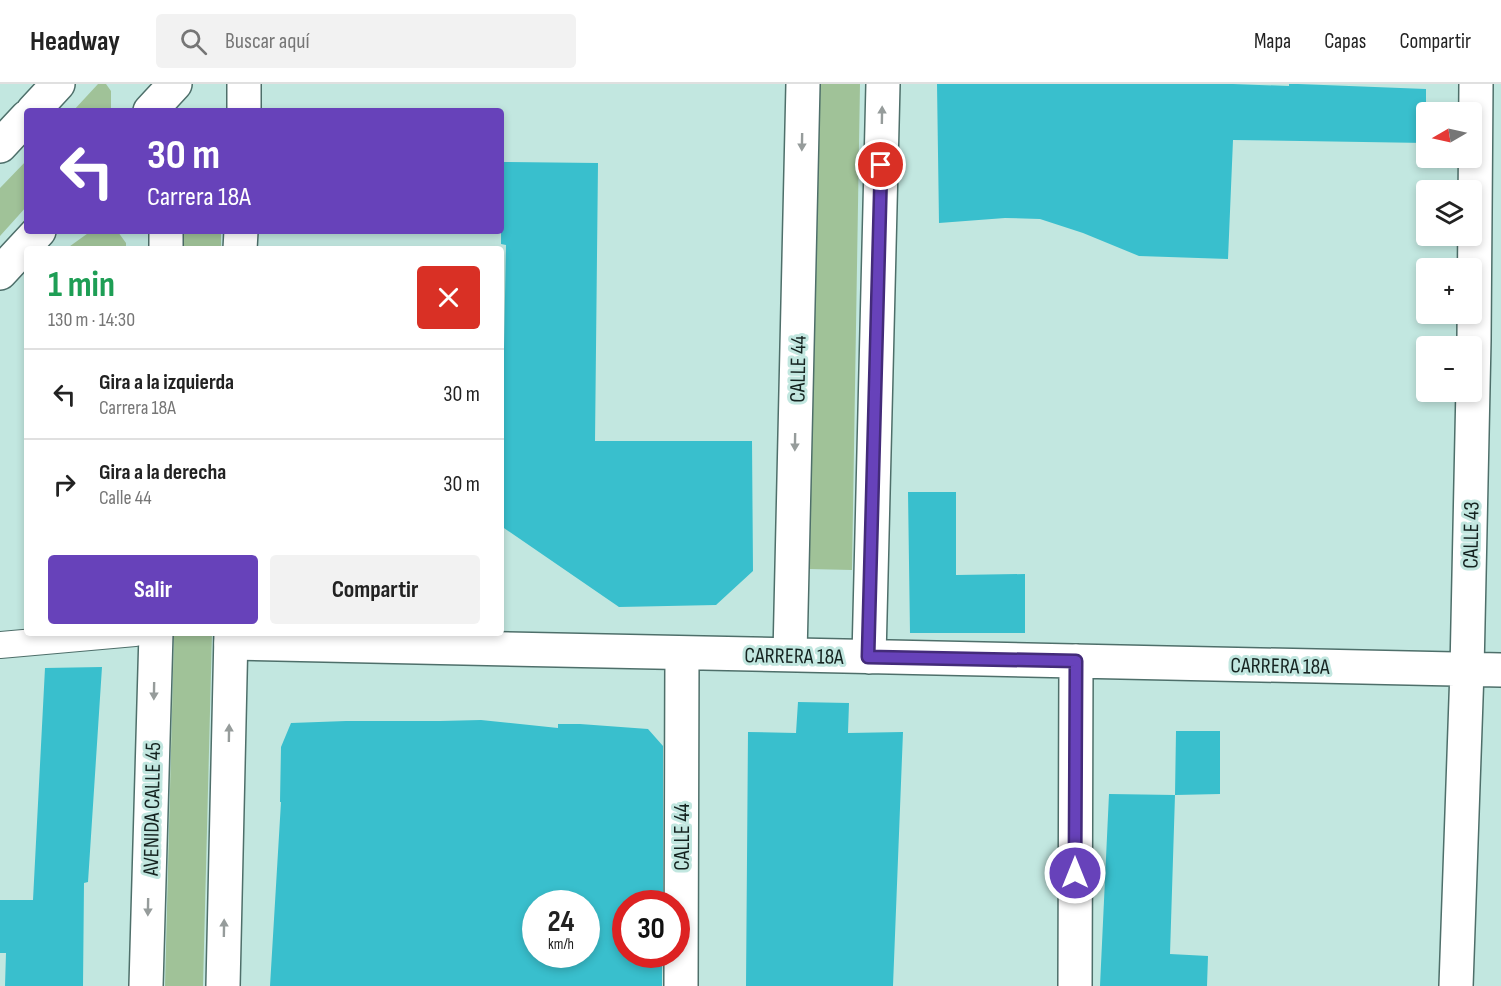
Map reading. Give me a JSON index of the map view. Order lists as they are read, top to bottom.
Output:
{
  "streets": {
    "street": [
      "CALLE 44",
      "CALLE 43",
      "CARRERA 18A",
      "AVENIDA CALLE 45"
    ]
  },
  "crossings": [
    ["CALLE 44", "CARRERA 18A"],
    ["CALLE 43", "CARRERA 18A"]
  ],
  "north": "left",
  "page": {
    "header": "Headway",
    "search": "Buscar aquí",
    "nav": ["Mapa", "Capas", "Compartir"],
    "map_buttons": ["+", "−"],
    "turn": ["30 m", "Carrera 18A"],
    "heading": ["1 min", "130 m · 14:30"],
    "list": [
      {
        "name": "Gira a la izquierda",
        "note": "Carrera 18A",
        "value": "30 m"
      },
      {
        "name": "Gira a la derecha",
        "note": "Calle 44",
        "value": "30 m"
      }
    ],
    "buttons": ["Salir", "Compartir"],
    "speed": "24 km/h",
    "limit": "30"
  }
}
